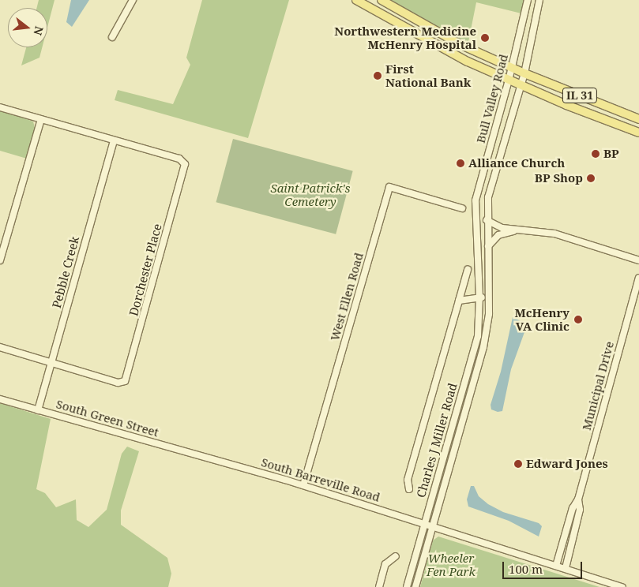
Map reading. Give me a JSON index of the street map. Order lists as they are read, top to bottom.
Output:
{
  "streets": {
    "main road": ["IL 31"],
    "street": [
      "Bull Valley Road",
      "Dorchester Place",
      "Pebble Creek",
      "West Ellen Road",
      "Municipal Drive",
      "South Green Street",
      "Charles J Miller Road",
      "South Barreville Road"
    ]
  },
  "crossings": [
    ["IL 31", "Bull Valley Road"],
    ["Bull Valley Road", "Charles J Miller Road"],
    ["Dorchester Place", "Pebble Creek"],
    ["Pebble Creek", "South Green Street"],
    ["West Ellen Road", "South Barreville Road"],
    ["South Green Street", "South Barreville Road"],
    ["Charles J Miller Road", "South Barreville Road"]
  ],
  "parks": ["Saint Patrick's Cemetery", "Wheeler Fen Park"],
  "places": [
    "Northwestern Medicine McHenry Hospital",
    "First National Bank",
    "BP",
    "Alliance Church",
    "BP Shop",
    "McHenry VA Clinic",
    "Edward Jones"
  ],
  "scale_bar": "100 m",
  "north": "right"
}
